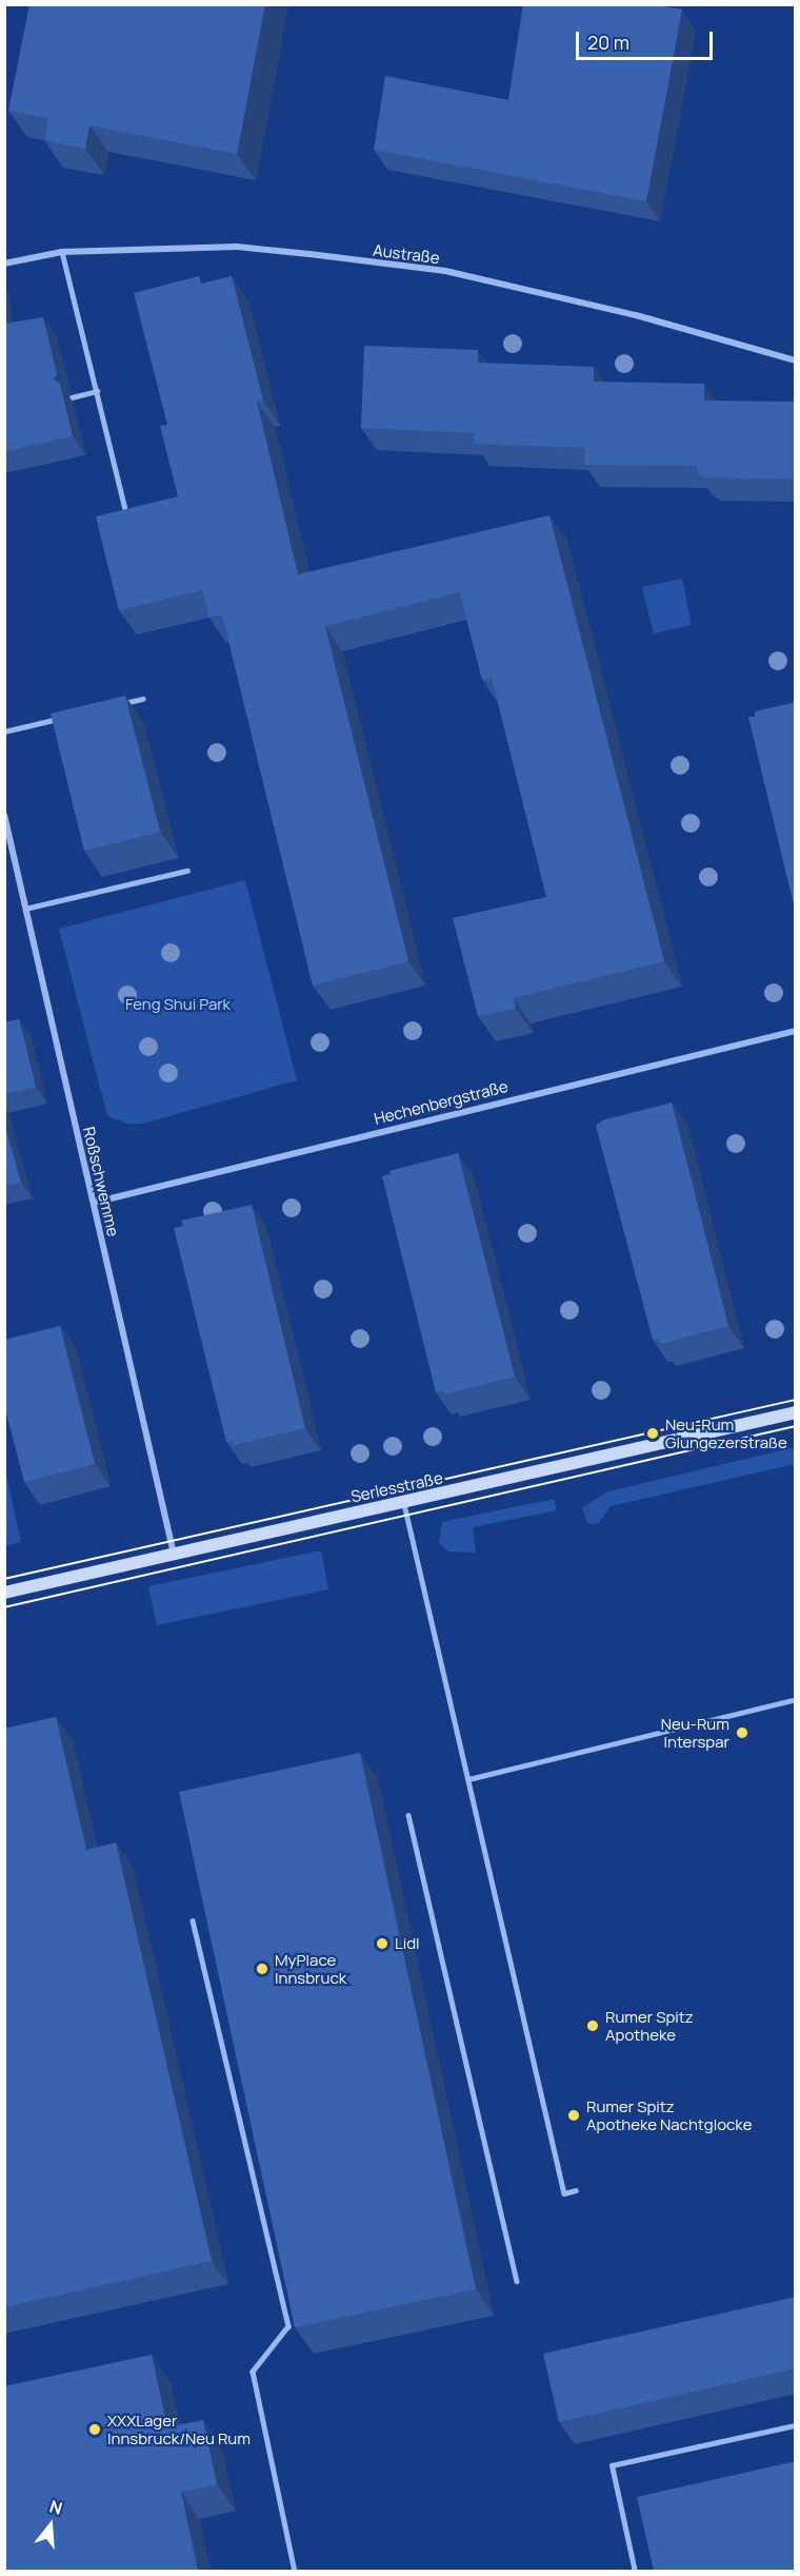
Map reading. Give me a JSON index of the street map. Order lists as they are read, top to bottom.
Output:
{
  "streets": {
    "street": [
      "Austraße",
      "Hechenbergstraße",
      "Roßschwemme",
      "Serlesstraße"
    ]
  },
  "crossings": [
    ["Hechenbergstraße", "Roßschwemme"],
    ["Roßschwemme", "Serlesstraße"]
  ],
  "parks": ["Feng Shui Park"],
  "places": [
    "Neu-Rum Glungezerstraße",
    "Neu-Rum Interspar",
    "Lidl",
    "MyPlace Innsbruck",
    "Rumer Spitz Apotheke",
    "Rumer Spitz Apotheke Nachtglocke",
    "XXXLager Innsbruck/Neu Rum"
  ],
  "scale_bar": "20 m",
  "north": "top"
}
